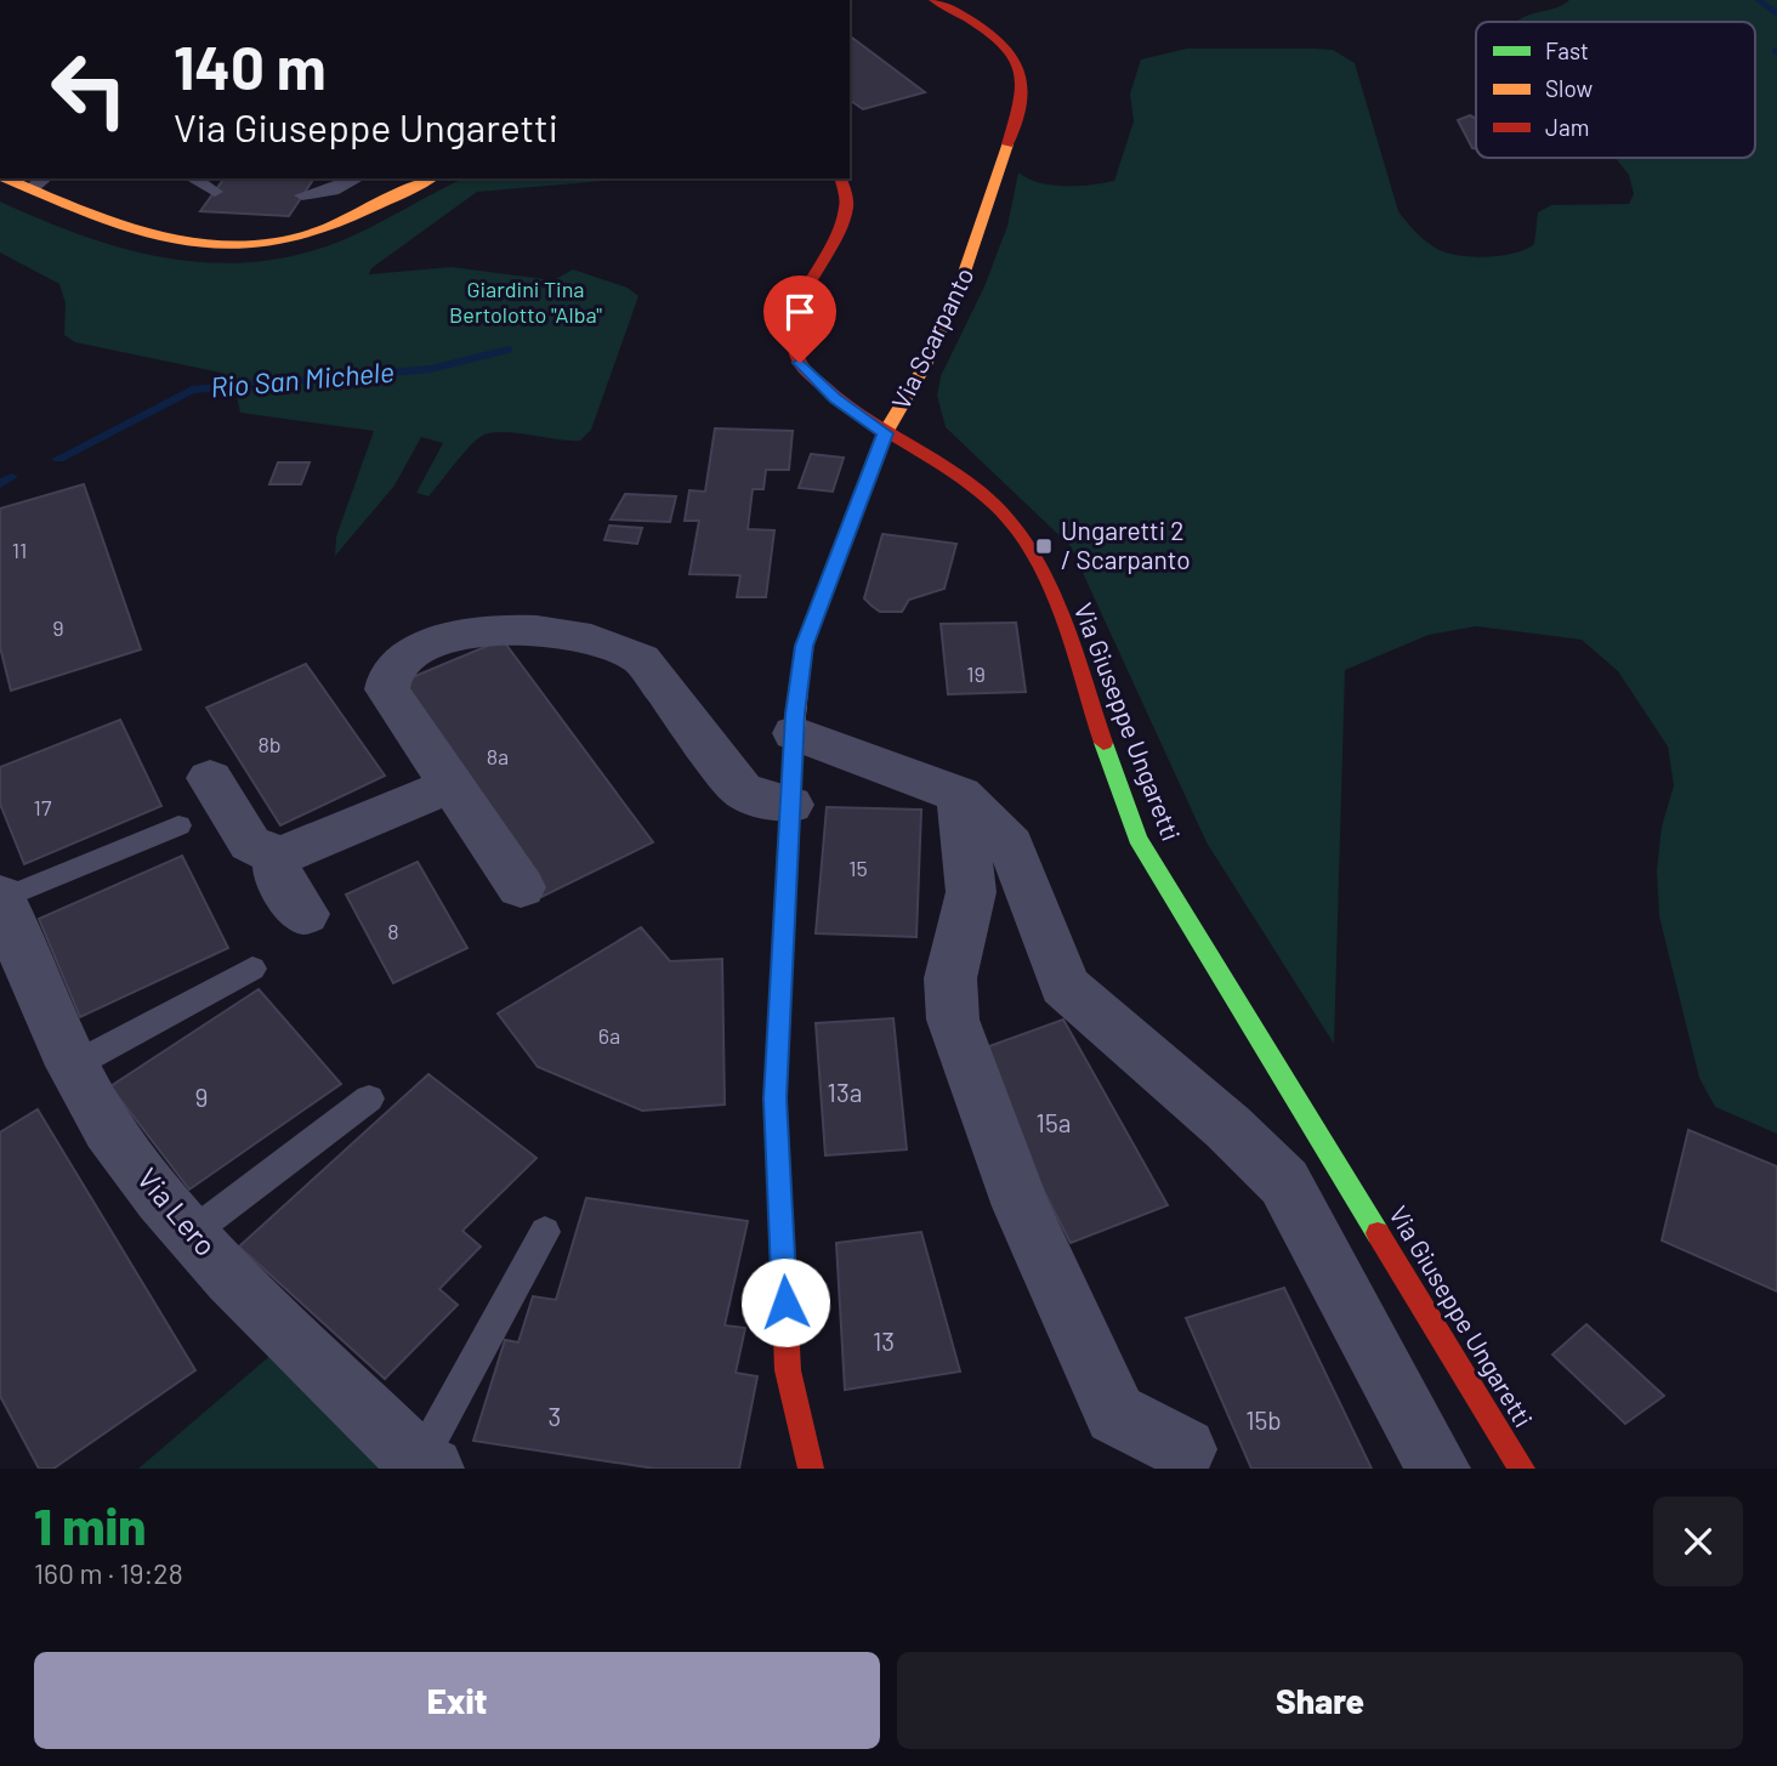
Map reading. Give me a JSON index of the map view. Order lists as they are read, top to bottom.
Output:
{
  "streets": {
    "street": ["Via Scarpanto", "Via Giuseppe Ungaretti", "Via Lero"]
  },
  "crossings": [
    ["Via Scarpanto", "Via Giuseppe Ungaretti"]
  ],
  "water": ["Rio San Michele"],
  "parks": ["Giardini Tina Bertolotto \"Alba\""],
  "places": {
    "transit": ["Ungaretti 2 / Scarpanto"]
  },
  "house_numbers": [
    "11",
    "9",
    "19",
    "8b",
    "8a",
    "17",
    "15",
    "8",
    "6a",
    "13a",
    "9",
    "15a",
    "13",
    "3",
    "15b"
  ],
  "legend": ["Fast", "Slow", "Jam"],
  "page": {
    "turn": ["140 m", "Via Giuseppe Ungaretti"],
    "heading": ["1 min", "160 m · 19:28"],
    "buttons": ["Exit", "Share"]
  }
}
